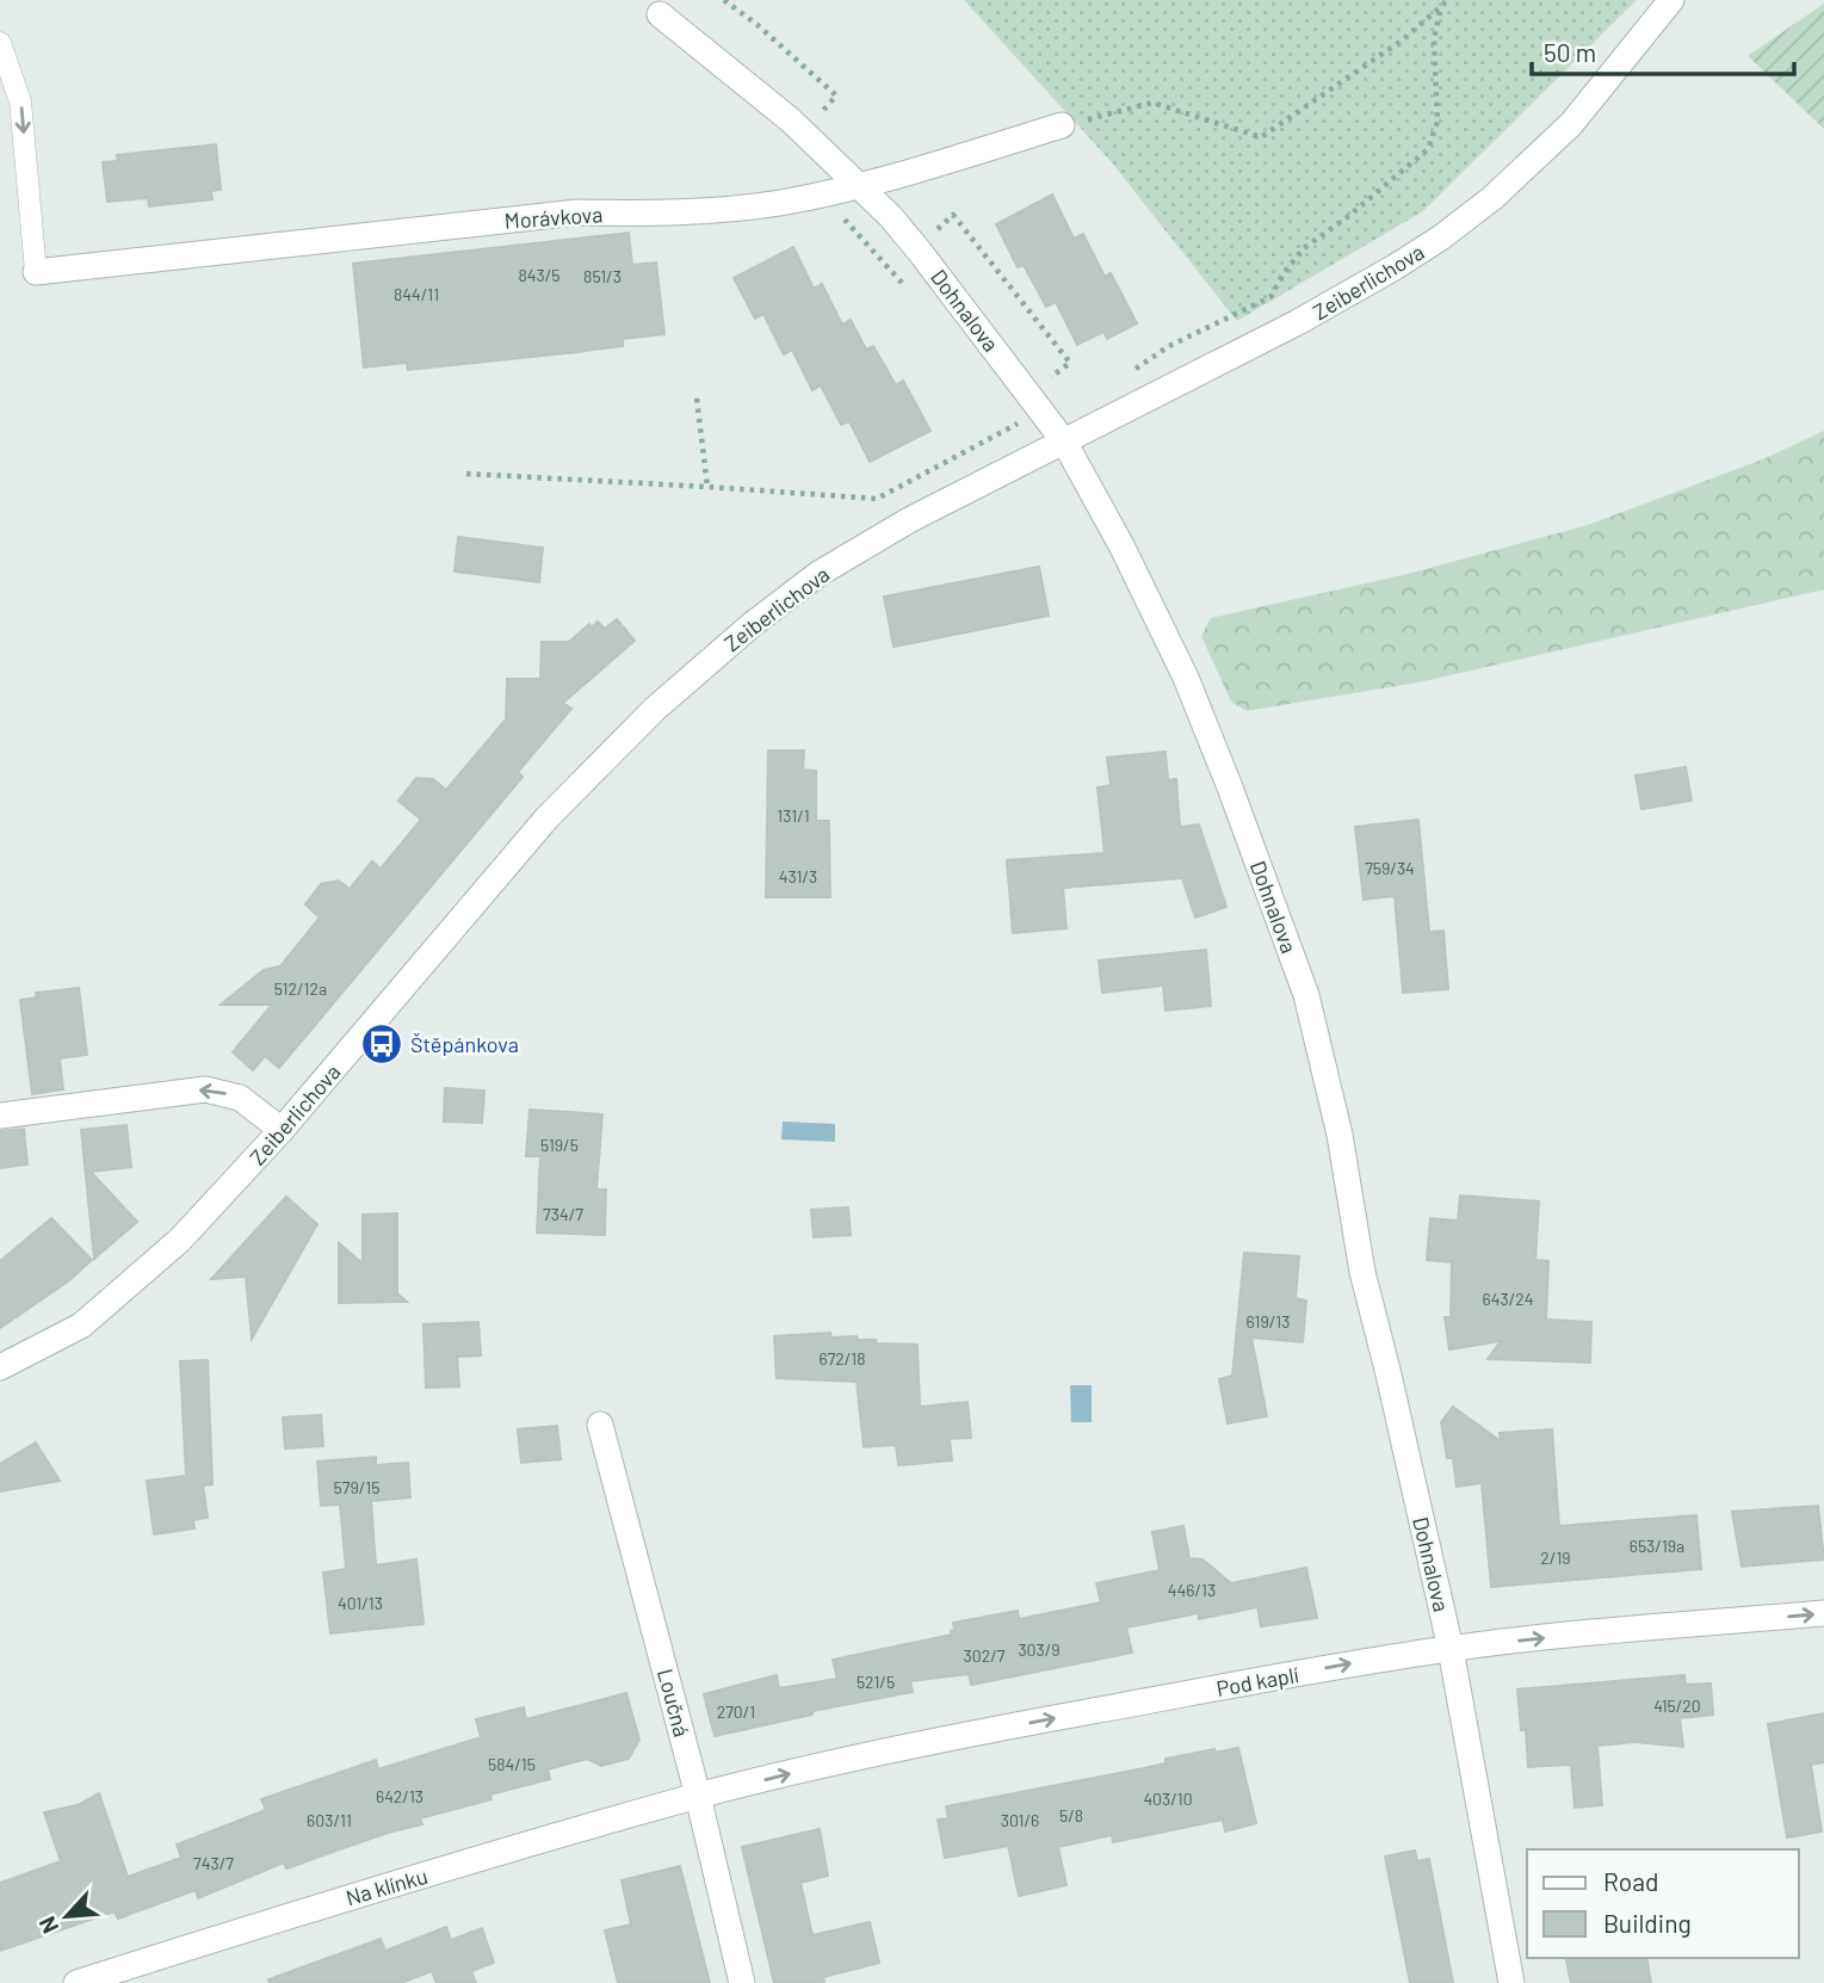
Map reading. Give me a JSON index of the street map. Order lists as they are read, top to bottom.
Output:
{
  "streets": {
    "street": [
      "Morávkova",
      "Zeiberlichova",
      "Dohnalova",
      "Pod kaplí",
      "Loučná",
      "Na klínku"
    ]
  },
  "crossings": [
    ["Morávkova", "Dohnalova"],
    ["Zeiberlichova", "Dohnalova"],
    ["Dohnalova", "Pod kaplí"],
    ["Pod kaplí", "Loučná"],
    ["Pod kaplí", "Na klínku"],
    ["Loučná", "Na klínku"]
  ],
  "one_way": ["Pod kaplí"],
  "places": {
    "bus stop": ["Štěpánkova"]
  },
  "house_numbers": [
    "843/5",
    "851/3",
    "844/11",
    "131/1",
    "759/34",
    "431/3",
    "512/12a",
    "519/5",
    "734/7",
    "643/24",
    "619/13",
    "672/18",
    "579/15",
    "653/19a",
    "2/19",
    "446/13",
    "401/13",
    "303/9",
    "302/7",
    "521/5",
    "415/20",
    "270/1",
    "584/15",
    "642/13",
    "403/10",
    "5/8",
    "603/11",
    "301/6",
    "743/7"
  ],
  "legend": ["Road", "Building"],
  "scale_bar": "50 m",
  "north": "bottom left"
}
